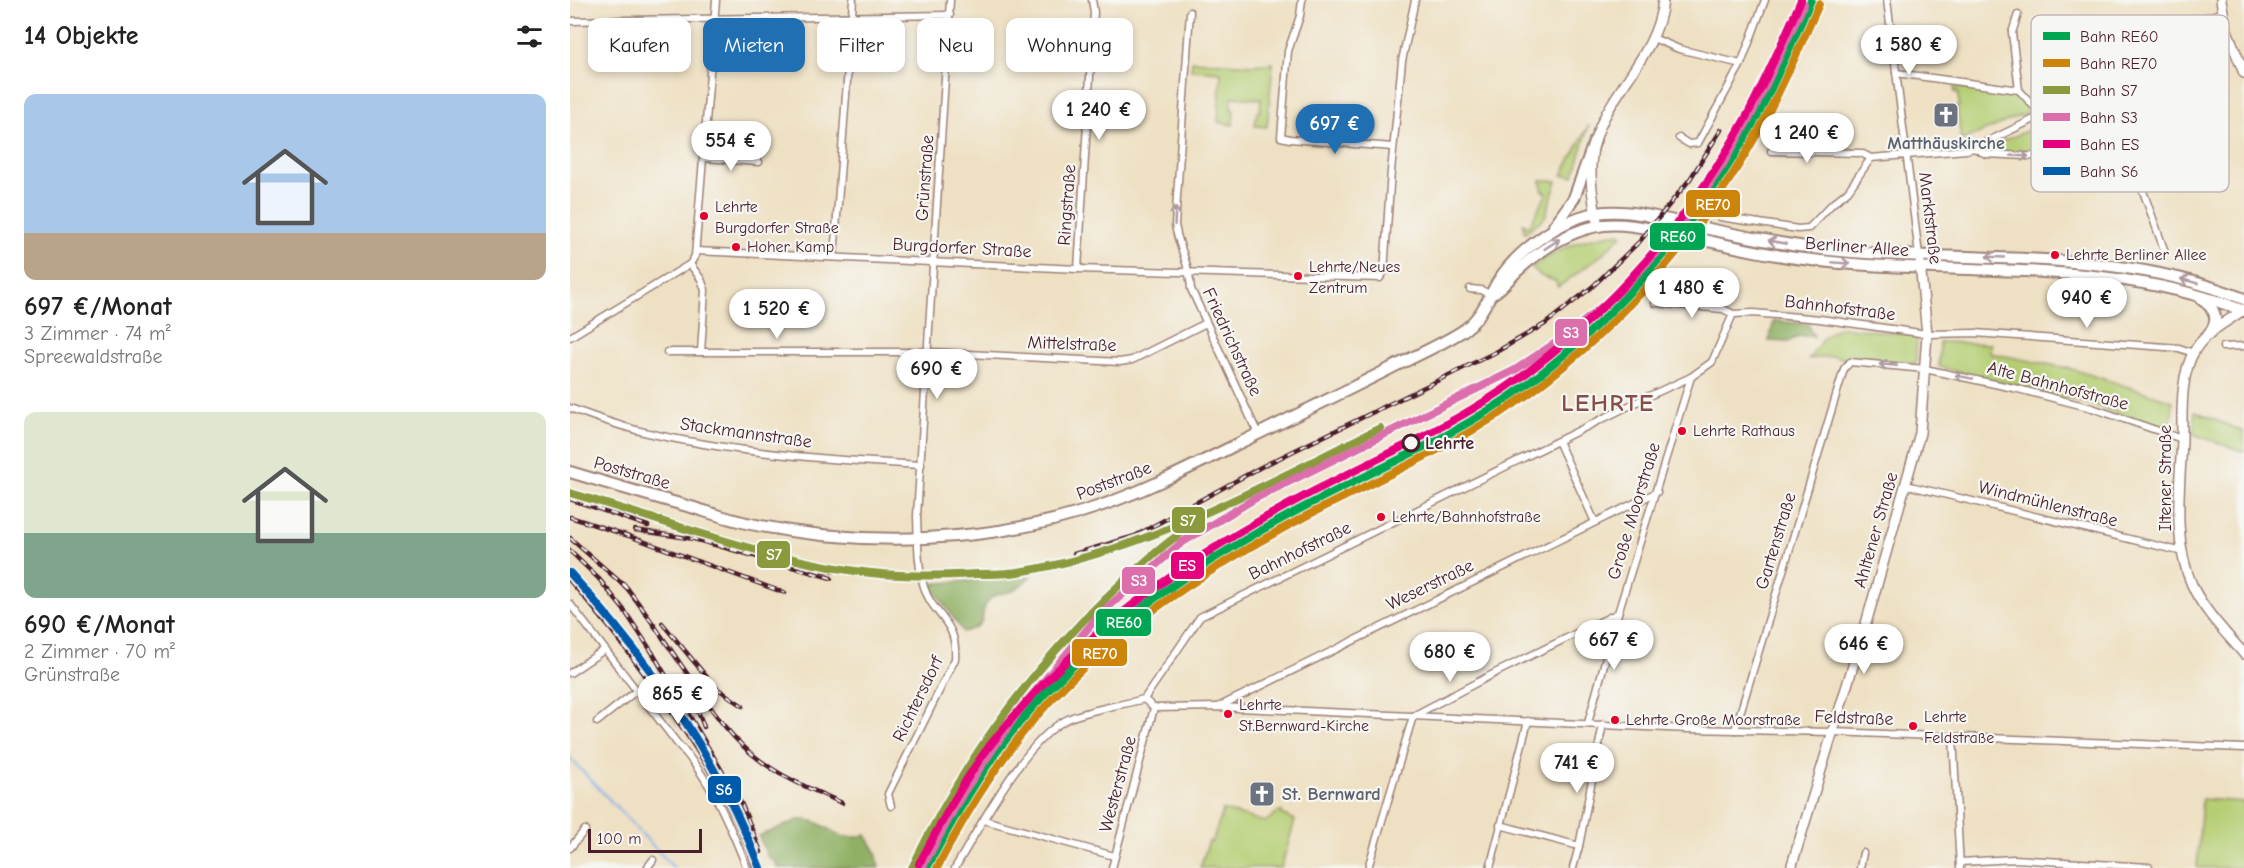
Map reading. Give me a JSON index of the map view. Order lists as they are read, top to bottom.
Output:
{
  "streets": {
    "main road": ["Berliner Allee", "Poststraße"],
    "street": [
      "Grünstraße",
      "Ringstraße",
      "Marktstraße",
      "Burgdorfer Straße",
      "Bahnhofstraße",
      "Friedrichstraße",
      "Mittelstraße",
      "Alte Bahnhofstraße",
      "Stackmannstraße",
      "Iltener Straße",
      "Windmühlenstraße",
      "Große Moorstraße",
      "Ahltener Straße",
      "Gartenstraße",
      "Weserstraße",
      "Richtersdorf",
      "Feldstraße",
      "Westerstraße"
    ]
  },
  "crossings": [
    ["Grünstraße", "Burgdorfer Straße"],
    ["Grünstraße", "Mittelstraße"],
    ["Grünstraße", "Stackmannstraße"],
    ["Grünstraße", "Poststraße"],
    ["Grünstraße", "Richtersdorf"],
    ["Ringstraße", "Burgdorfer Straße"],
    ["Marktstraße", "Berliner Allee"],
    ["Marktstraße", "Bahnhofstraße"],
    ["Marktstraße", "Ahltener Straße"],
    ["Berliner Allee", "Poststraße"],
    ["Berliner Allee", "Iltener Straße"],
    ["Burgdorfer Straße", "Friedrichstraße"],
    ["Bahnhofstraße", "Iltener Straße"],
    ["Bahnhofstraße", "Große Moorstraße"],
    ["Bahnhofstraße", "Ahltener Straße"],
    ["Friedrichstraße", "Mittelstraße"],
    ["Friedrichstraße", "Poststraße"],
    ["Alte Bahnhofstraße", "Iltener Straße"],
    ["Alte Bahnhofstraße", "Ahltener Straße"],
    ["Alte Bahnhofstraße", "Gartenstraße"],
    ["Poststraße", "Richtersdorf"],
    ["Iltener Straße", "Windmühlenstraße"],
    ["Windmühlenstraße", "Ahltener Straße"],
    ["Große Moorstraße", "Weserstraße"],
    ["Große Moorstraße", "Feldstraße"],
    ["Ahltener Straße", "Feldstraße"],
    ["Gartenstraße", "Feldstraße"],
    ["Weserstraße", "Feldstraße"],
    ["Feldstraße", "Westerstraße"]
  ],
  "one_way": ["Friedrichstraße", "Alte Bahnhofstraße"],
  "districts": ["LEHRTE"],
  "places": {
    "church": ["Matthäuskirche", "St. Bernward"],
    "other": [
      "Lehrte Burgdorfer Straße",
      "Hoher Kamp",
      "Lehrte Berliner Allee",
      "Lehrte/Neues Zentrum",
      "Lehrte Rathaus",
      "Lehrte",
      "Lehrte/Bahnhofstraße",
      "Lehrte St.Bernward-Kirche",
      "Lehrte Große Moorstraße",
      "Lehrte Feldstraße"
    ]
  },
  "lines": [
    "rail line RE60",
    "rail line ES",
    "rail line RE70",
    "rail line S3",
    "rail line S7",
    "rail line S6"
  ],
  "legend": [
    "Bahn RE60",
    "Bahn RE70",
    "Bahn S7",
    "Bahn S3",
    "Bahn ES",
    "Bahn S6"
  ],
  "scale_bar": "100 m",
  "page": {
    "heading": "14 Objekte",
    "chip": [
      "Kaufen",
      "Mieten",
      "Filter",
      "Neu",
      "Wohnung"
    ],
    "price": [
      "1 580 €",
      "1 240 €",
      "697 €",
      "1 240 €",
      "554 €",
      "1 480 €",
      "940 €",
      "1 520 €",
      "690 €",
      "667 €",
      "646 €",
      "680 €",
      "865 €",
      "741 €"
    ],
    "list": [
      {
        "name": "697 €/Monat",
        "note": "3 Zimmer · 74 m² · Spreewaldstraße"
      },
      {
        "name": "690 €/Monat",
        "note": "2 Zimmer · 70 m² · Grünstraße"
      }
    ],
    "scale": "100 m"
  }
}
